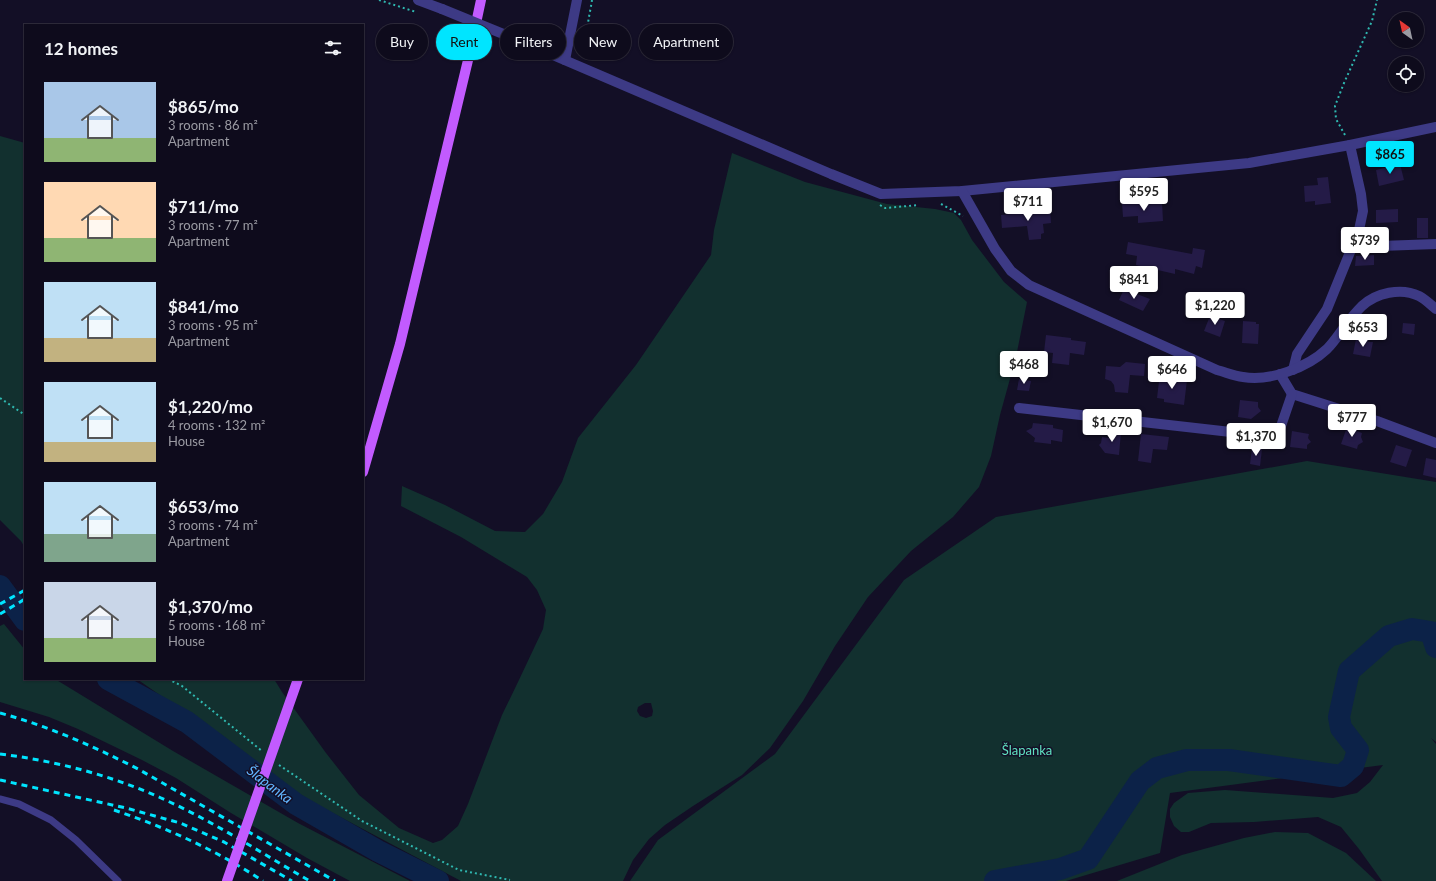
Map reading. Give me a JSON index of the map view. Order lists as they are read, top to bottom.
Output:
{
  "water": ["Šlapanka"],
  "parks": ["Šlapanka"],
  "north": "top left",
  "page": {
    "chip": [
      "Buy",
      "Rent",
      "Filters",
      "New",
      "Apartment"
    ],
    "heading": "12 homes",
    "list": [
      {
        "name": "$865/mo",
        "note": "3 rooms · 86 m² · Apartment"
      },
      {
        "name": "$711/mo",
        "note": "3 rooms · 77 m² · Apartment"
      },
      {
        "name": "$841/mo",
        "note": "3 rooms · 95 m² · Apartment"
      },
      {
        "name": "$1,220/mo",
        "note": "4 rooms · 132 m² · House"
      },
      {
        "name": "$653/mo",
        "note": "3 rooms · 74 m² · Apartment"
      },
      {
        "name": "$1,370/mo",
        "note": "5 rooms · 168 m² · House"
      }
    ],
    "price": [
      "$865",
      "$595",
      "$711",
      "$739",
      "$841",
      "$1,220",
      "$653",
      "$468",
      "$646",
      "$777",
      "$1,670",
      "$1,370"
    ]
  }
}
